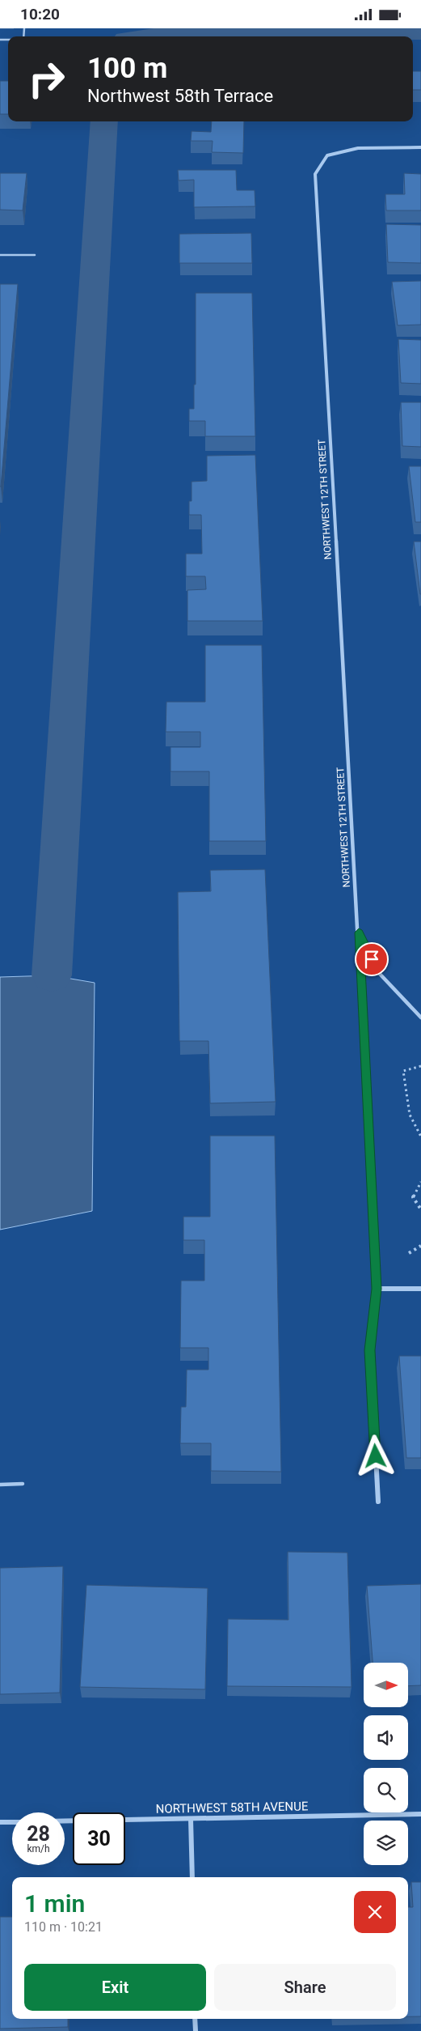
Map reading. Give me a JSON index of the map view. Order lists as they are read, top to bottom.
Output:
{
  "streets": {
    "street": ["NORTHWEST 12TH STREET", "NORTHWEST 58TH AVENUE"]
  },
  "north": "right",
  "page": {
    "status": "10:20",
    "turn": ["100 m", "Northwest 58th Terrace"],
    "speed": "28 km/h",
    "limit": "30",
    "heading": ["1 min", "110 m · 10:21"],
    "buttons": ["Exit", "Share"]
  }
}
